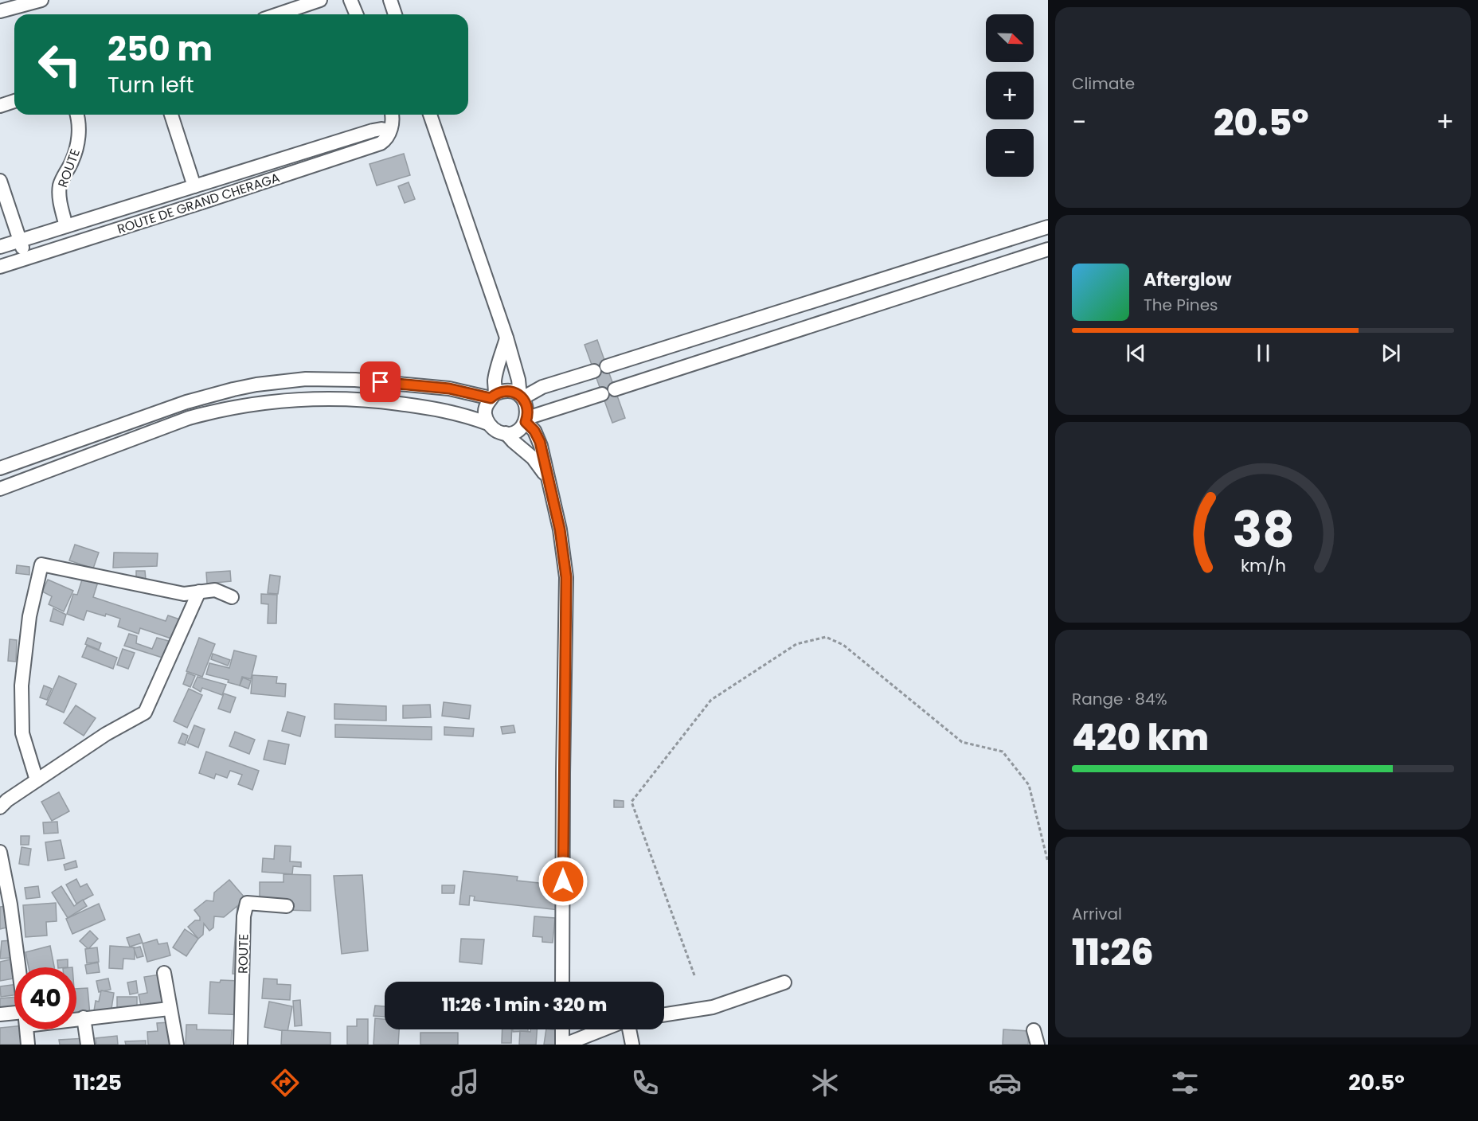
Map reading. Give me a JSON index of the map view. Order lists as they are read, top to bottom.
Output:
{
  "streets": {
    "street": ["ROUTE", "ROUTE DE GRAND CHERAGA"]
  },
  "north": "bottom right",
  "page": {
    "tile": [
      "Climate",
      ["Range · 84%", "420 km"],
      ["Arrival", "11:26"]
    ],
    "map_buttons": ["+", "−"],
    "turn": ["250 m", "Turn left"],
    "heat": ["−", "20.5°", "+"],
    "song": ["Afterglow", "The Pines"],
    "limit": "40",
    "trip": "11:26 · 1 min · 320 m",
    "tabs": ["11:25", "20.5°"],
    "gauge": ["38", "km/h"]
  }
}
